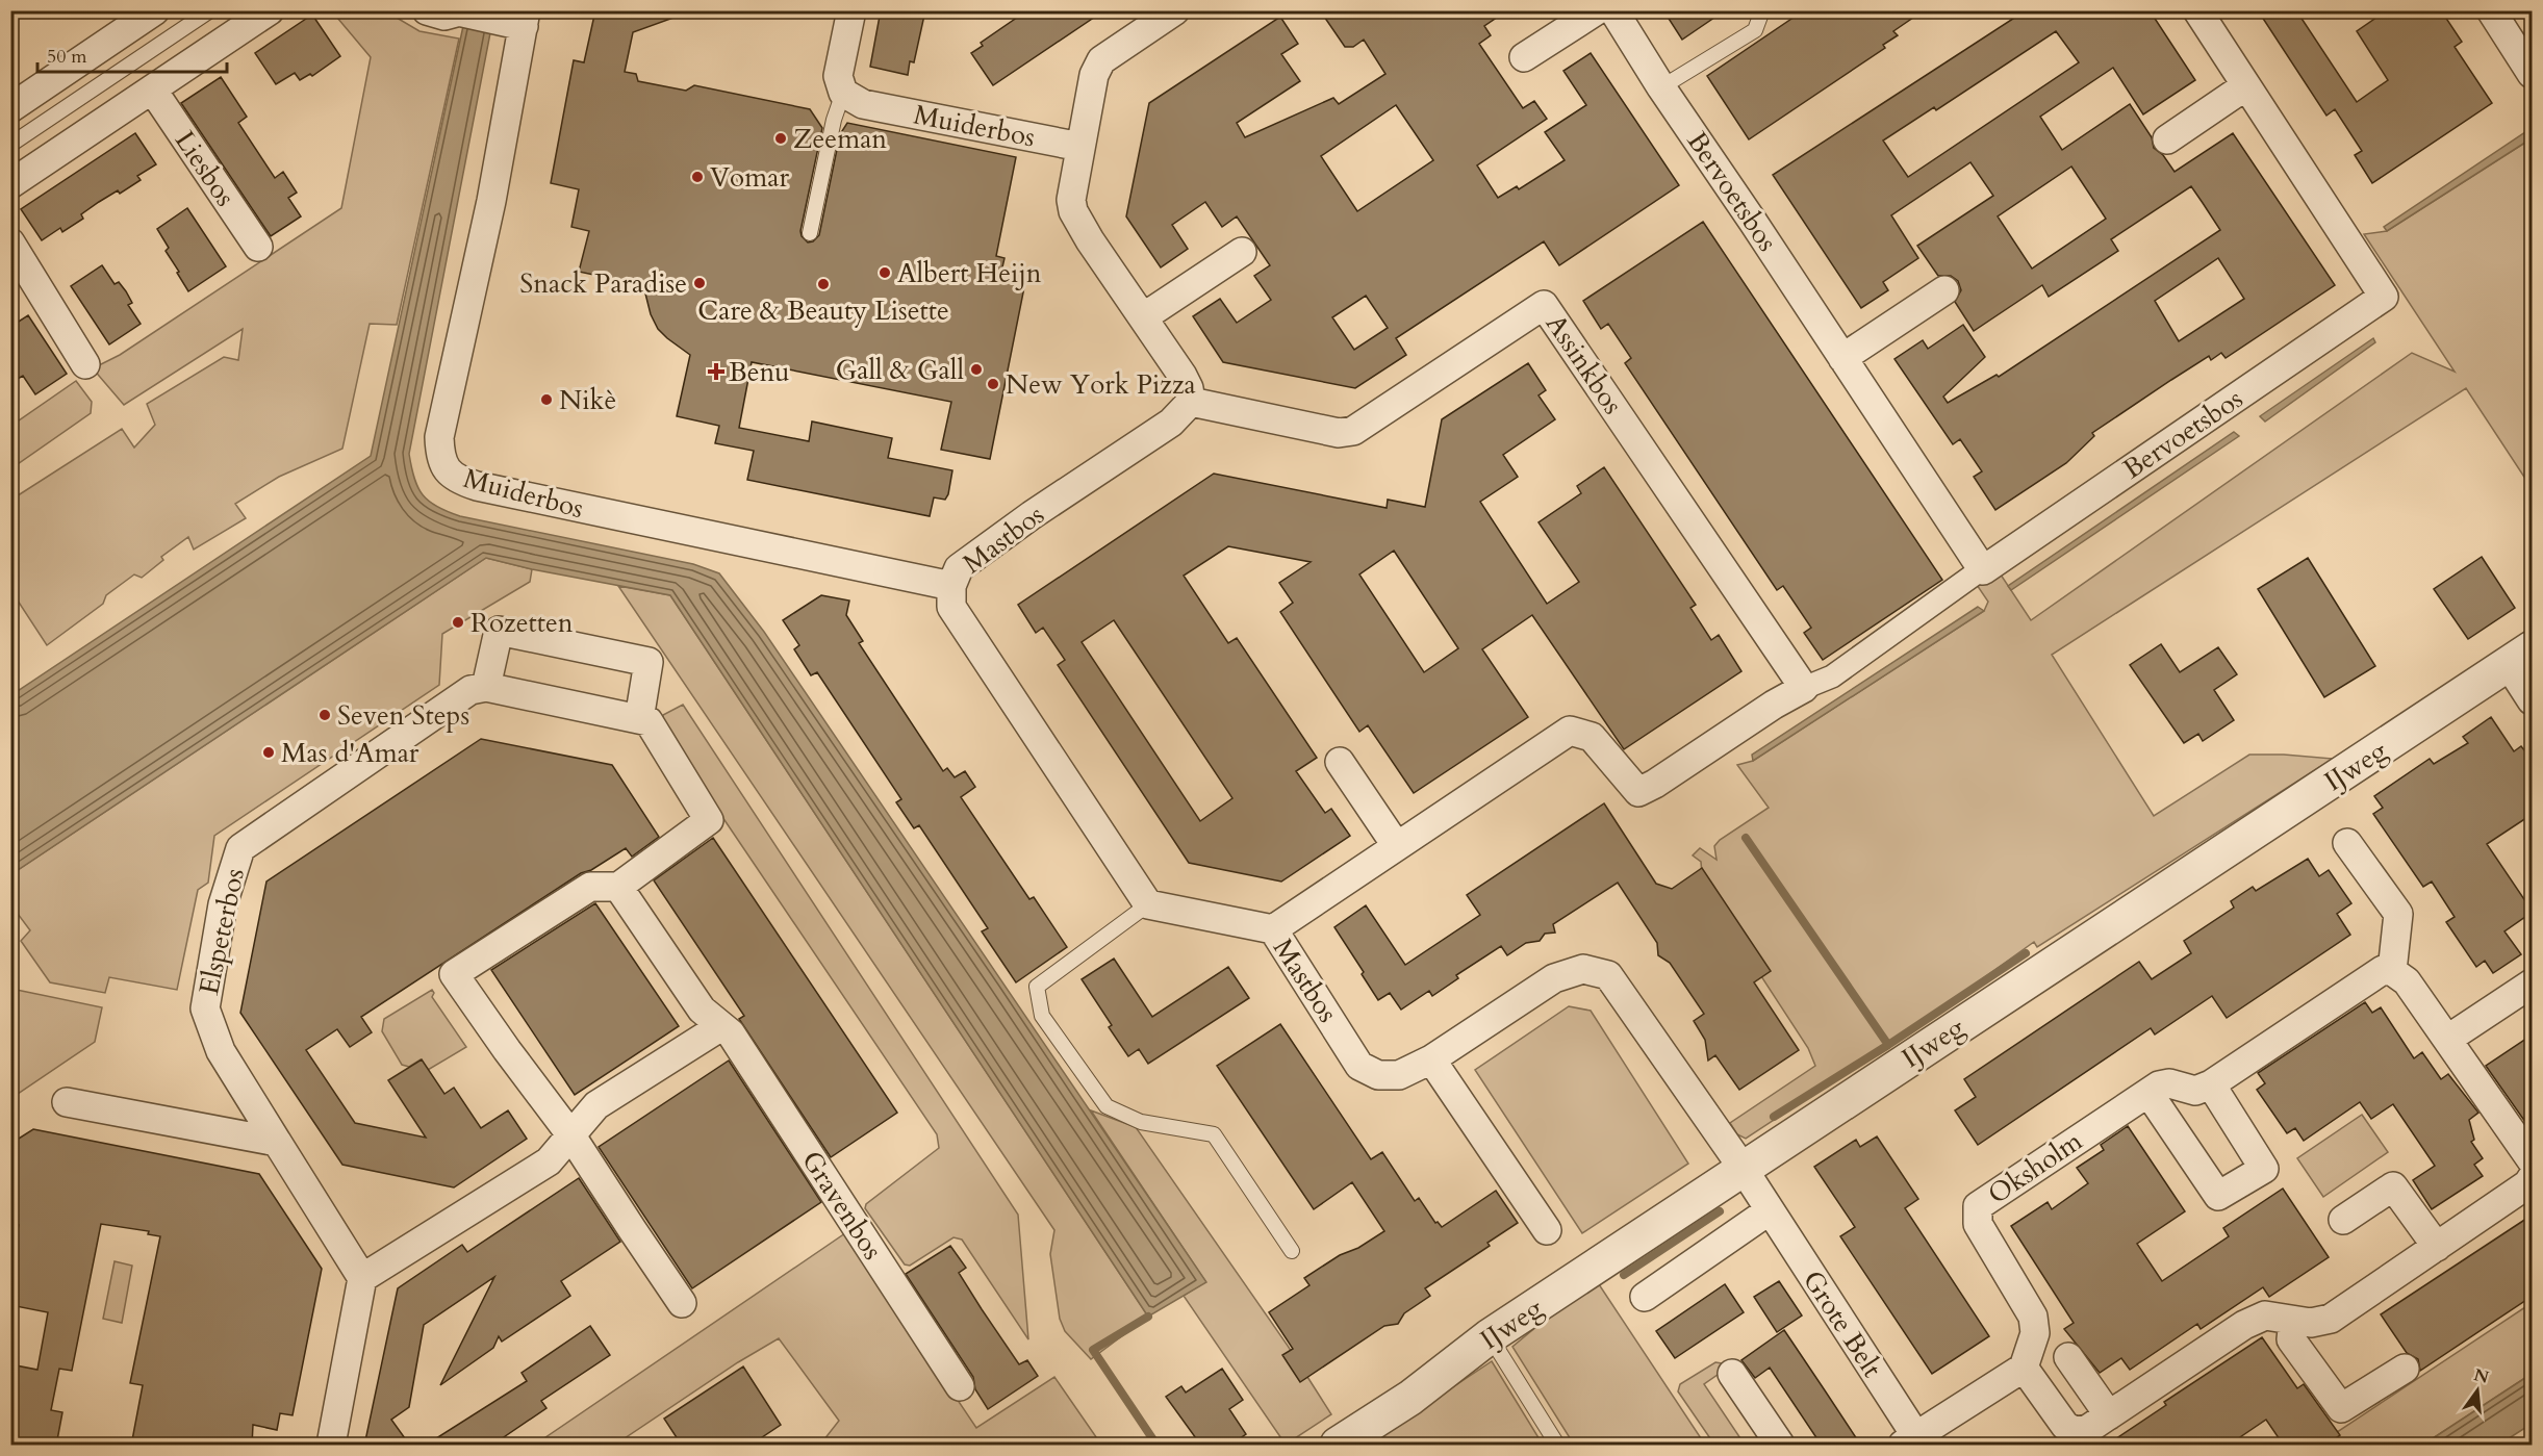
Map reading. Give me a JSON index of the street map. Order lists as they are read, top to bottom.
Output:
{
  "streets": {
    "street": [
      "Muiderbos",
      "Liesbos",
      "Bervoetsbos",
      "Assinkbos",
      "Mastbos",
      "IJweg",
      "Elspeterbos",
      "Oksholm",
      "Gravenbos",
      "Grote Belt"
    ]
  },
  "crossings": [
    ["Muiderbos", "Mastbos"],
    ["Assinkbos", "Mastbos"],
    ["Mastbos", "IJweg"],
    ["Mastbos", "Grote Belt"],
    ["IJweg", "Grote Belt"]
  ],
  "places": {
    "other": [
      "Zeeman",
      "Vomar",
      "Albert Heijn",
      "Snack Paradise",
      "Care & Beauty Lisette",
      "Gall & Gall",
      "New York Pizza",
      "Nikè",
      "Rozetten",
      "Seven Steps",
      "Mas d'Amar"
    ],
    "health": ["Benu"]
  },
  "scale_bar": "50 m",
  "north": "top"
}
